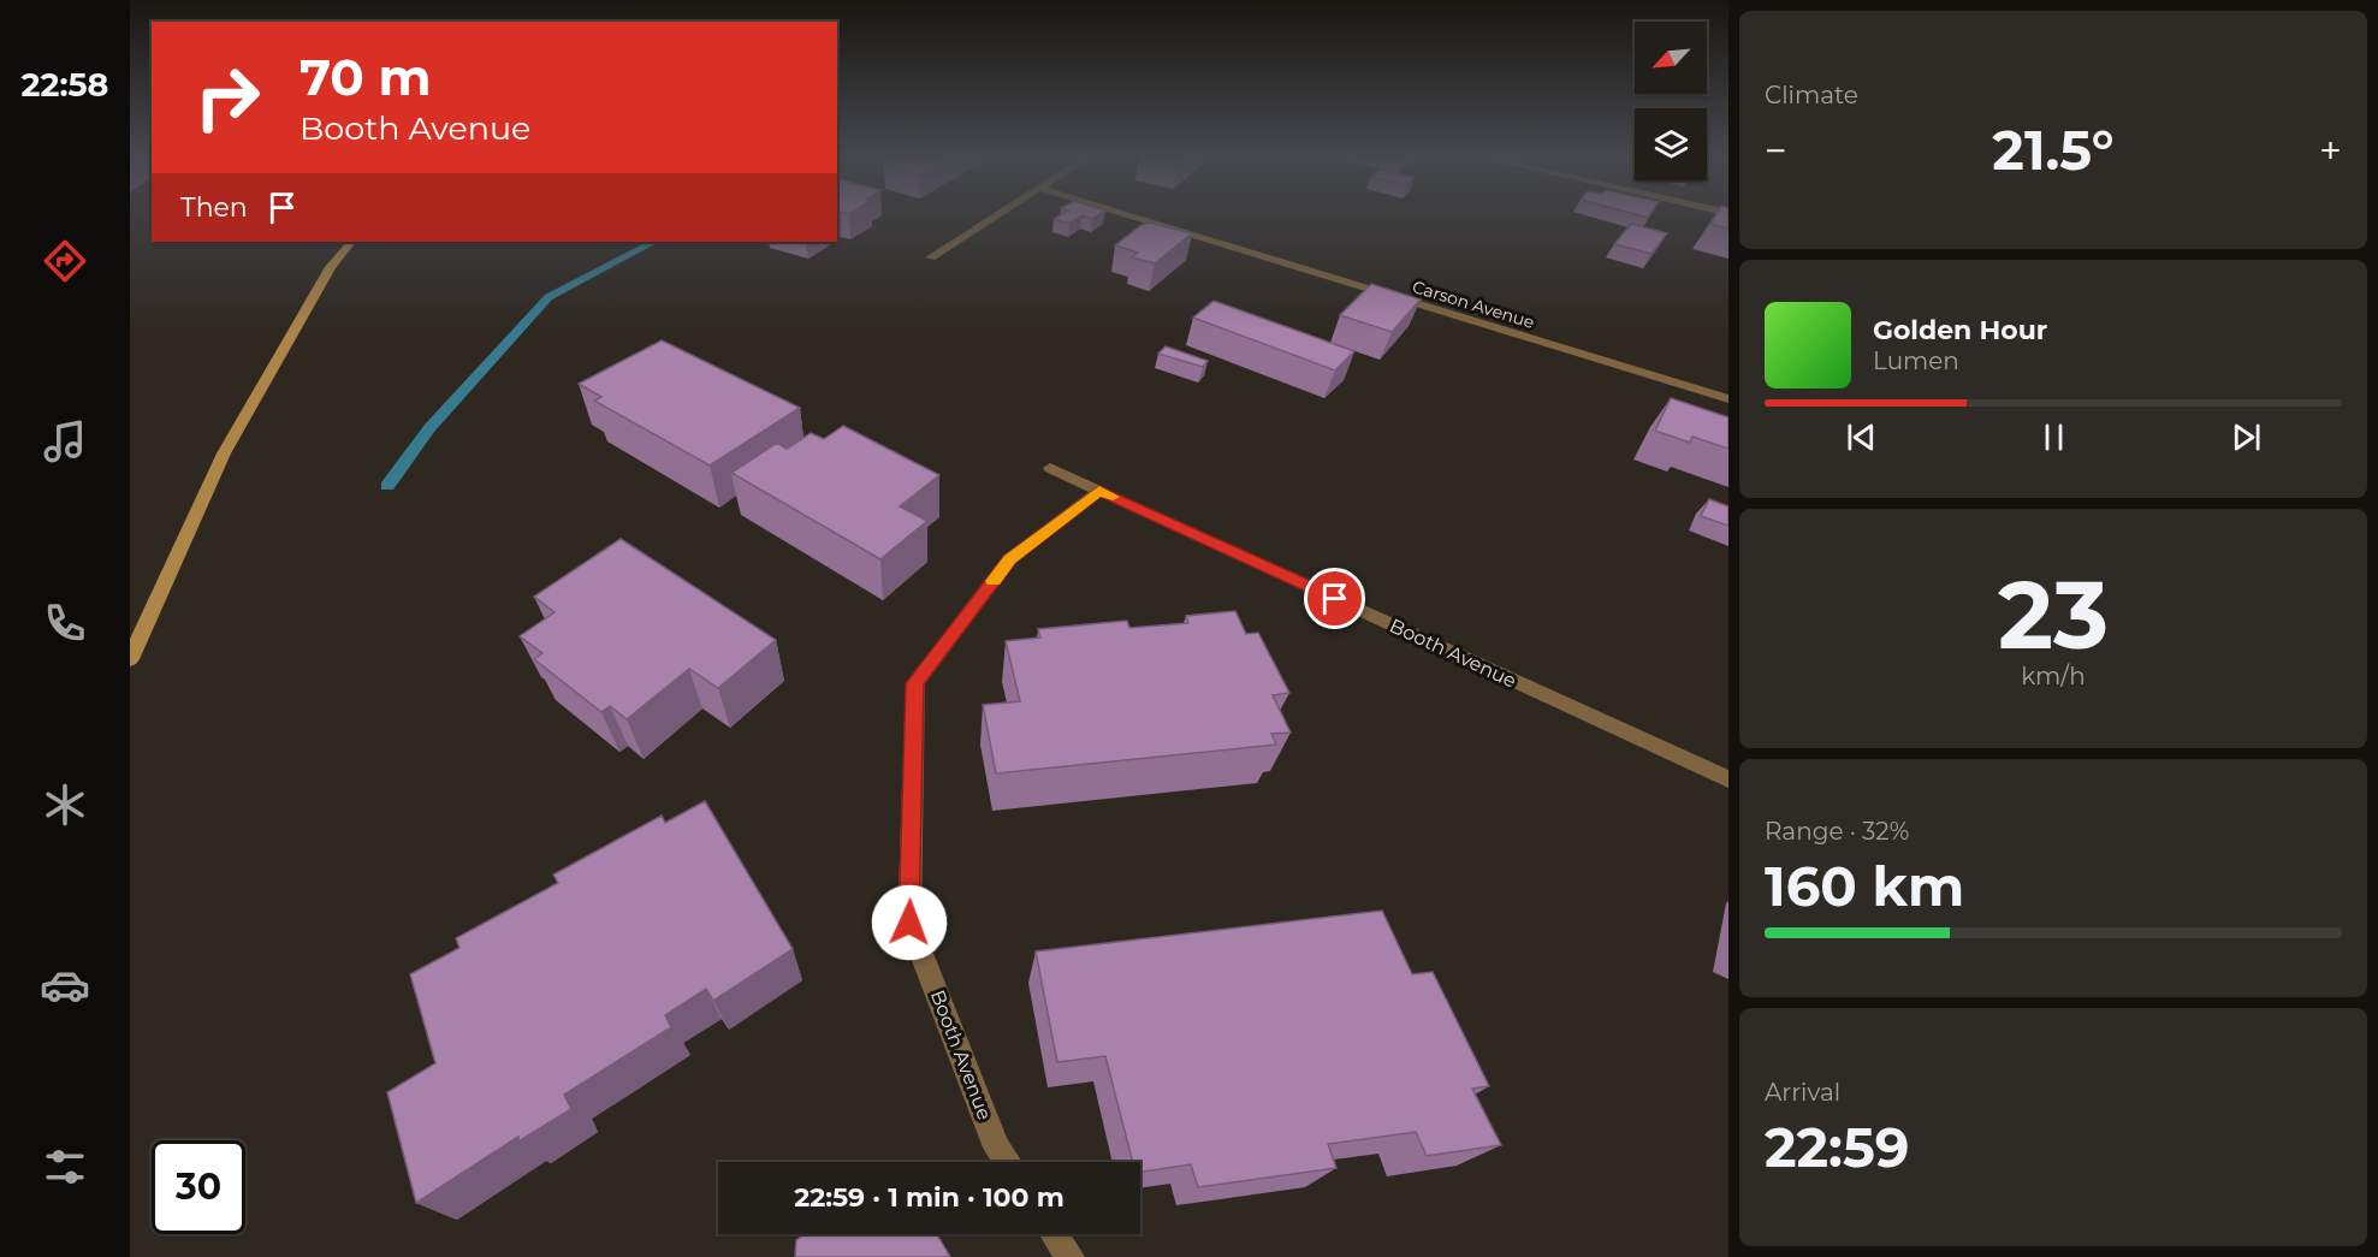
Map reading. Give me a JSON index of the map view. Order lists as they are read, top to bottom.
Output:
{
  "streets": {
    "street": ["Carson Avenue", "Booth Avenue"]
  },
  "north": "bottom left",
  "page": {
    "tabs": "22:58",
    "tile": [
      "Climate",
      ["23", "km/h"],
      ["Range · 32%", "160 km"],
      ["Arrival", "22:59"]
    ],
    "turn": ["70 m", "Booth Avenue"],
    "heat": ["−", "21.5°", "+"],
    "then": "Then",
    "song": ["Golden Hour", "Lumen"],
    "limit": "30",
    "trip": "22:59 · 1 min · 100 m"
  }
}
